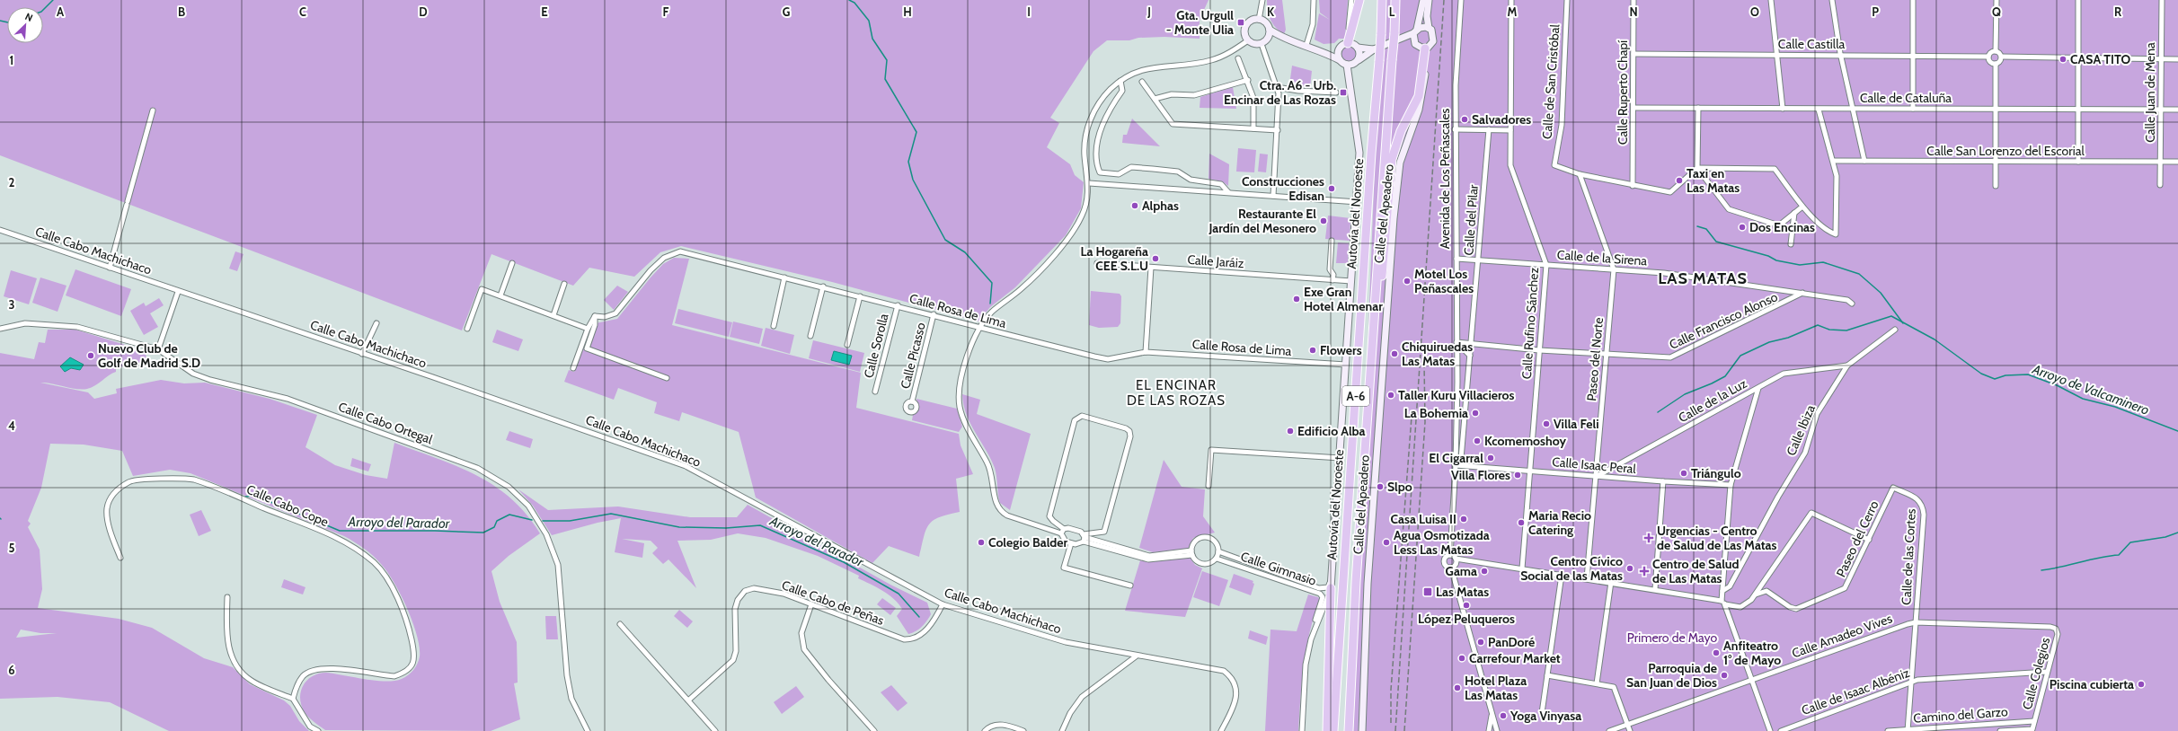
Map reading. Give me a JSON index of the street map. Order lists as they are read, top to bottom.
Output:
{
  "streets": {
    "highway": ["Autovía del Noroeste", "A-6"],
    "street": [
      "Calle Castilla",
      "Calle de San Cristóbal",
      "Calle Ruperto Chapí",
      "Calle Juan de Mena",
      "Calle de Cataluña",
      "Calle San Lorenzo del Escorial",
      "Avenida de Los Peñascales",
      "Calle del Apeadero",
      "Calle del Pilar",
      "Calle Cabo Machichaco",
      "Calle de la Sirena",
      "Calle Jaráiz",
      "Calle Rosa de Lima",
      "Calle Francisco Alonso",
      "Calle Rufino Sánchez",
      "Calle Sorolla",
      "Calle Picasso",
      "Paseo del Norte",
      "Calle de la Luz",
      "Calle Cabo Ortegal",
      "Calle Ibiza",
      "Calle Isaac Peral",
      "Calle Cabo Cope",
      "Paseo del Cerro",
      "Calle de las Cortes",
      "Calle Gimnasio",
      "Calle Cabo de Peñas",
      "Calle Amadeo Vives",
      "Calle Colegios",
      "Calle de Isaac Albéniz",
      "Camino del Garzo"
    ]
  },
  "crossings": [
    ["Calle Castilla", "Calle Ruperto Chapí"],
    ["Calle de San Cristóbal", "Paseo del Norte"],
    ["Calle Ruperto Chapí", "Calle de Cataluña"],
    ["Calle Juan de Mena", "Calle de Cataluña"],
    ["Calle Juan de Mena", "Calle San Lorenzo del Escorial"],
    ["Avenida de Los Peñascales", "Calle del Pilar"],
    ["Avenida de Los Peñascales", "Calle de la Sirena"],
    ["Avenida de Los Peñascales", "Calle Francisco Alonso"],
    ["Avenida de Los Peñascales", "Calle Isaac Peral"],
    ["Calle del Pilar", "Calle de la Sirena"],
    ["Calle del Pilar", "Calle Francisco Alonso"],
    ["Calle del Pilar", "Calle Isaac Peral"],
    ["Calle Cabo Machichaco", "Calle Cabo de Peñas"],
    ["Calle de la Sirena", "Calle Francisco Alonso"],
    ["Calle de la Sirena", "Calle Rufino Sánchez"],
    ["Calle de la Sirena", "Paseo del Norte"],
    ["Calle Rosa de Lima", "Calle Sorolla"],
    ["Calle Rosa de Lima", "Calle Picasso"],
    ["Calle Francisco Alonso", "Calle Rufino Sánchez"],
    ["Calle Francisco Alonso", "Paseo del Norte"],
    ["Calle Rufino Sánchez", "Calle Isaac Peral"],
    ["Paseo del Norte", "Calle de la Luz"],
    ["Paseo del Norte", "Calle Isaac Peral"],
    ["Calle de la Luz", "Calle Ibiza"],
    ["Calle de la Luz", "Calle Isaac Peral"],
    ["Paseo del Cerro", "Calle de las Cortes"],
    ["Calle de las Cortes", "Calle Amadeo Vives"],
    ["Calle Amadeo Vives", "Calle Colegios"],
    ["Calle Colegios", "Calle de Isaac Albéniz"],
    ["Calle Colegios", "Camino del Garzo"]
  ],
  "districts": ["LAS MATAS", "EL ENCINAR DE LAS ROZAS"],
  "water": ["Arroyo de Valcaminero", "Arroyo del Parador"],
  "parks": ["Primero de Mayo"],
  "places": {
    "transit": ["Gta. Urgull - Monte Ulia", "Ctra. A6 - Urb. Encinar de Las Rozas", "Las Matas"],
    "other": [
      "CASA TITO",
      "Salvadores",
      "Taxi en Las Matas",
      "Construcciones Edisan",
      "Alphas",
      "Restaurante El Jardín del Mesonero",
      "Dos Encinas",
      "La Hogareña CEE S.L.U",
      "Motel Los Peñascales",
      "Exe Gran Hotel Almenar",
      "Flowers",
      "Chiquiruedas Las Matas",
      "Nuevo Club de Golf de Madrid S.D",
      "Taller Kuru Villacieros",
      "La Bohemia",
      "Villa Feli",
      "Edificio Alba",
      "Kcomemoshoy",
      "El Cigarral",
      "Triángulo",
      "Villa Flores",
      "Slpo",
      "Casa Luisa II",
      "Maria Recio Catering",
      "Colegio Balder",
      "Agua Osmotizada Less Las Matas",
      "Centro Cívico Social de las Matas",
      "Gama",
      "López Peluqueros",
      "PanDoré",
      "Anfiteatro 1° de Mayo",
      "Carrefour Market",
      "Parroquia de San Juan de Dios",
      "Piscina cubierta",
      "Hotel Plaza Las Matas",
      "Yoga Vinyasa"
    ],
    "health": ["Urgencias - Centro de Salud de Las Matas", "Centro de Salud de Las Matas"]
  },
  "north": "top right",
  "grid": {
    "columns": [
      "A",
      "B",
      "C",
      "D",
      "E",
      "F",
      "G",
      "H",
      "I",
      "J",
      "K",
      "L",
      "M",
      "N",
      "O",
      "P",
      "Q",
      "R"
    ],
    "rows": [
      "1",
      "2",
      "3",
      "4",
      "5",
      "6"
    ]
  }
}
